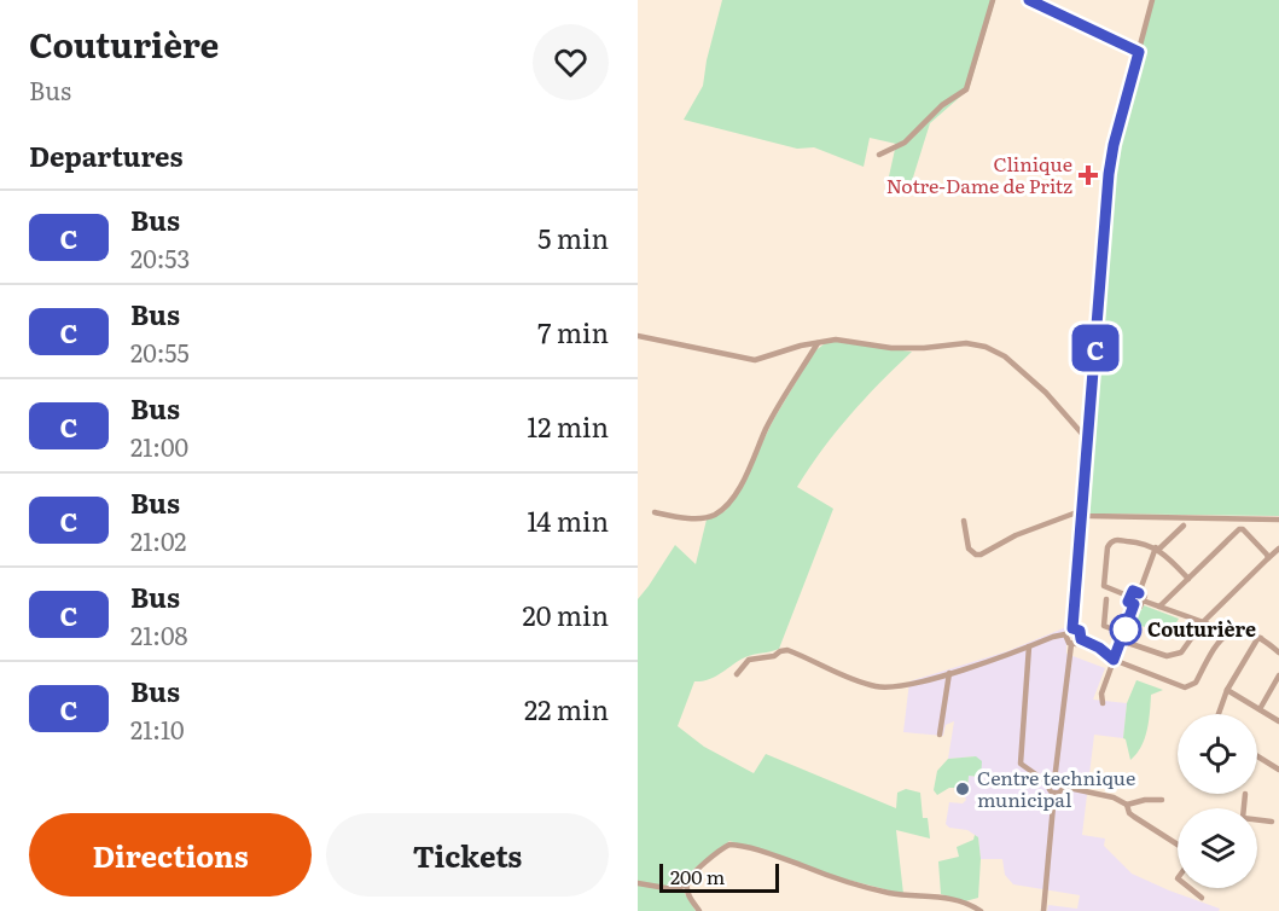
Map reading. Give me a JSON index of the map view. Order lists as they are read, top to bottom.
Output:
{
  "places": {
    "health": ["Clinique Notre-Dame de Pritz"],
    "other": ["Couturière", "Centre technique municipal"]
  },
  "lines": ["bus line C"],
  "scale_bar": "200 m",
  "page": {
    "heading": [
      ["Couturière", "Bus"],
      "Departures"
    ],
    "on_map": "C",
    "list": [
      {
        "mark": "C",
        "name": "Bus",
        "note": "20:53",
        "value": "5 min"
      },
      {
        "mark": "C",
        "name": "Bus",
        "note": "20:55",
        "value": "7 min"
      },
      {
        "mark": "C",
        "name": "Bus",
        "note": "21:00",
        "value": "12 min"
      },
      {
        "mark": "C",
        "name": "Bus",
        "note": "21:02",
        "value": "14 min"
      },
      {
        "mark": "C",
        "name": "Bus",
        "note": "21:08",
        "value": "20 min"
      },
      {
        "mark": "C",
        "name": "Bus",
        "note": "21:10",
        "value": "22 min"
      }
    ],
    "buttons": ["Directions", "Tickets"],
    "scale": "200 m"
  }
}
